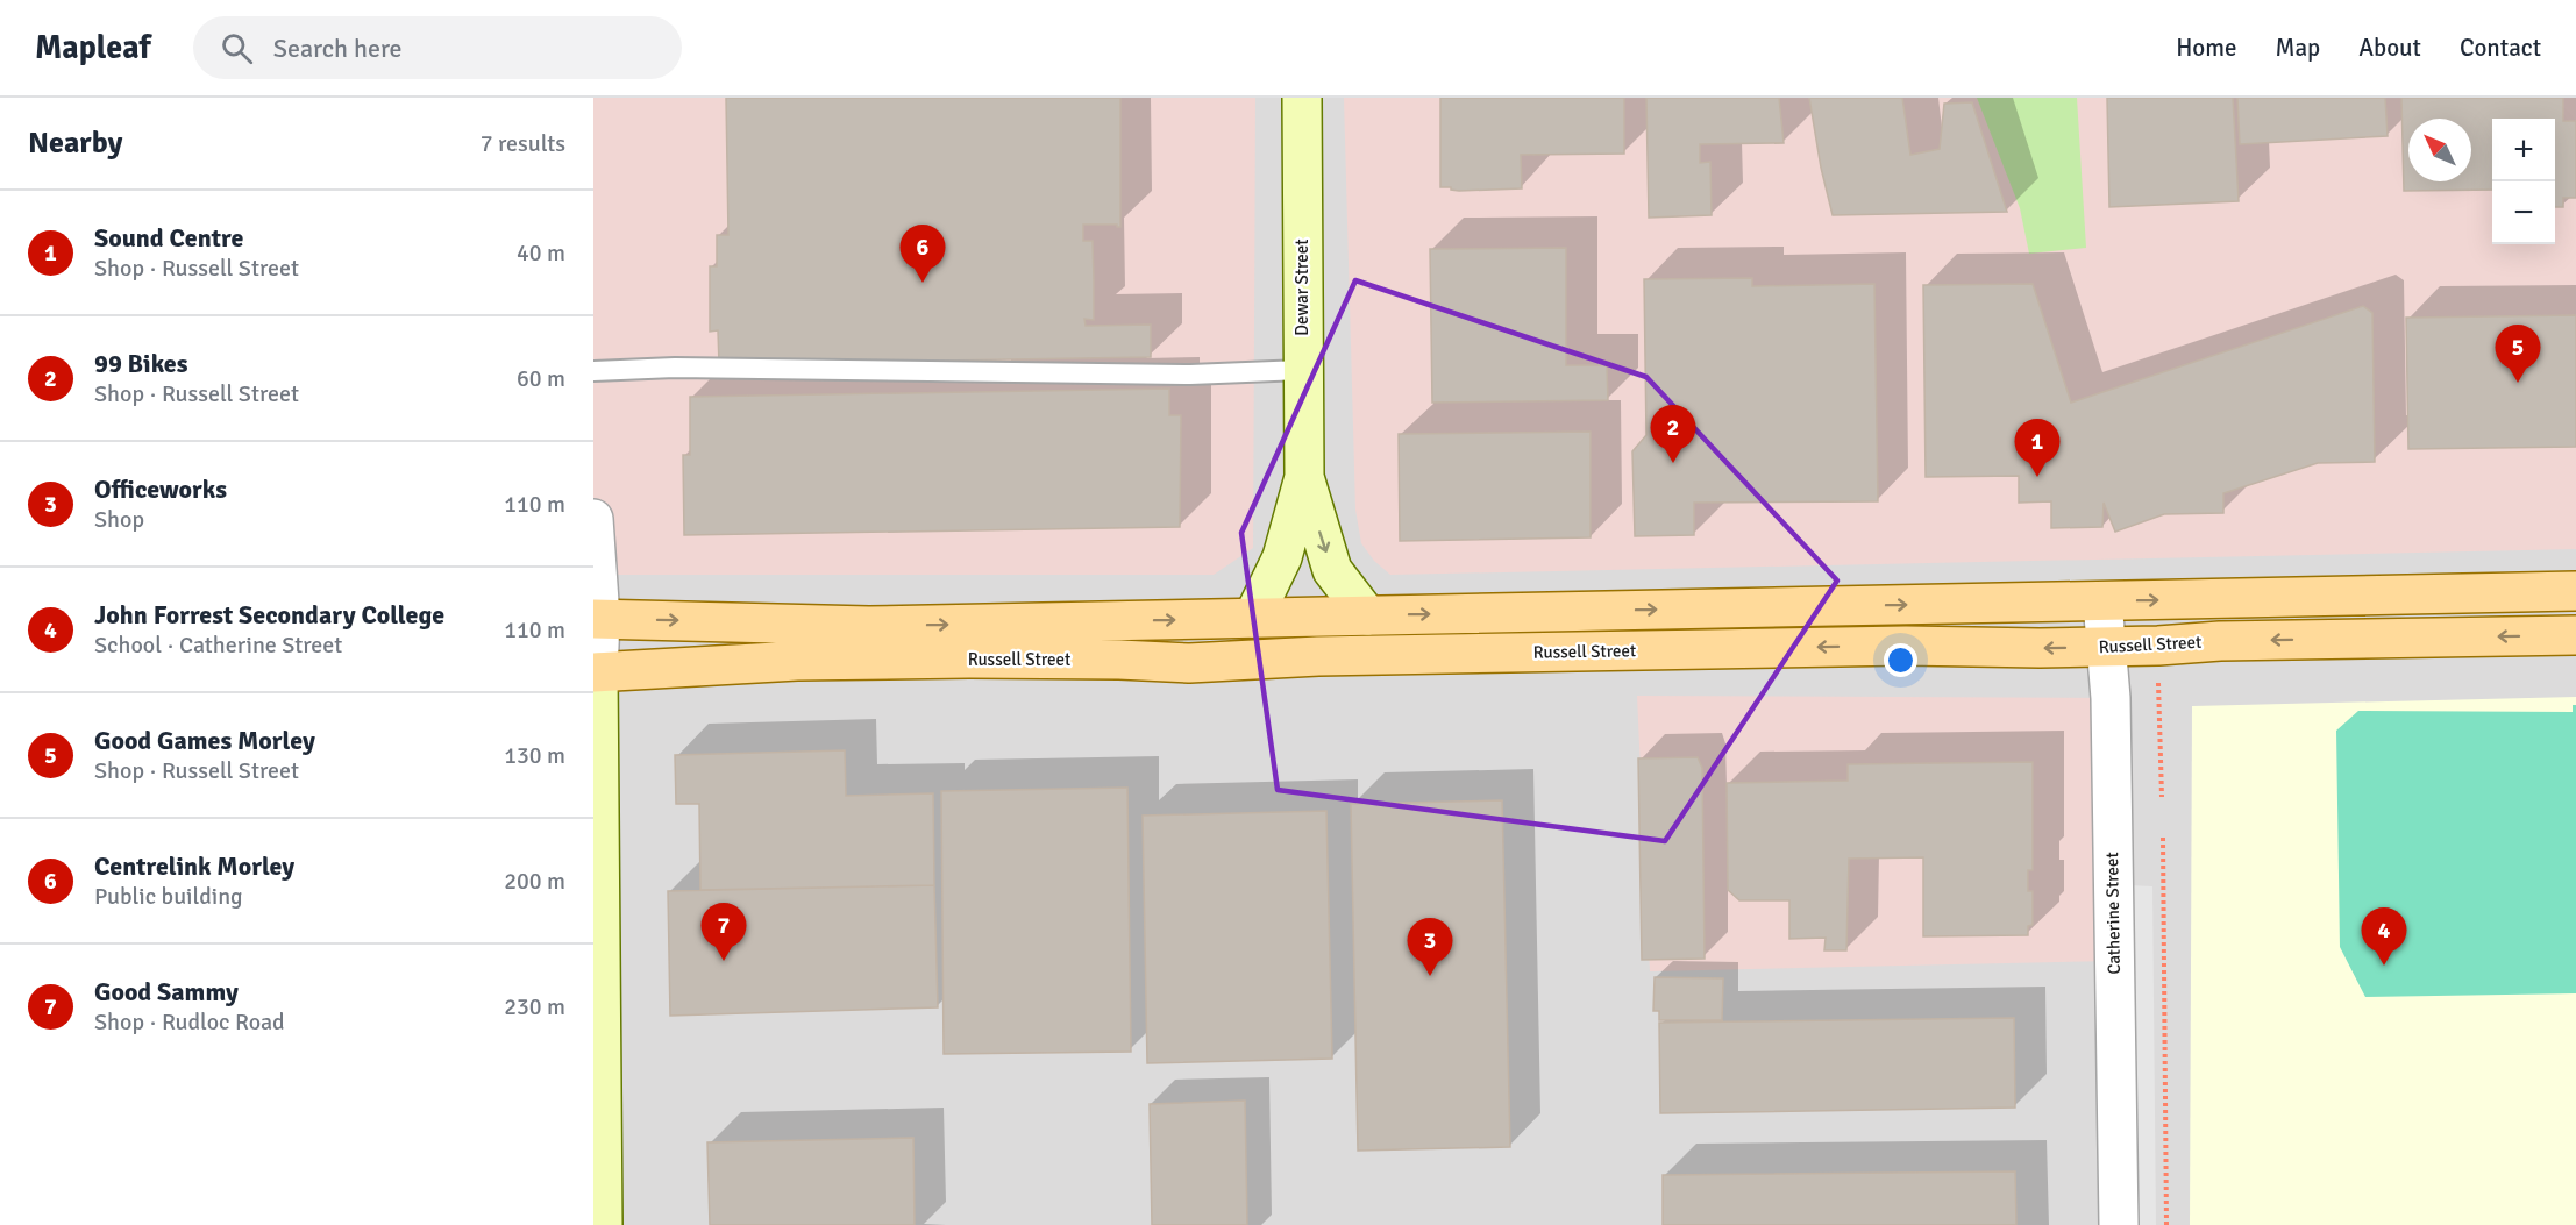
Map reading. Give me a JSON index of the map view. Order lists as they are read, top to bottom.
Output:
{
  "streets": {
    "main road": ["Russell Street"],
    "street": ["Dewar Street", "Catherine Street"]
  },
  "crossings": [
    ["Dewar Street", "Russell Street"],
    ["Russell Street", "Catherine Street"]
  ],
  "north": "top left",
  "page": {
    "header": "Mapleaf",
    "search": "Search here",
    "nav": [
      "Home",
      "Map",
      "About",
      "Contact"
    ],
    "heading": ["Nearby", "7 results"],
    "map_buttons": ["+", "−"],
    "list": [
      {
        "mark": "1",
        "name": "Sound Centre",
        "note": "Shop · Russell Street",
        "value": "40 m"
      },
      {
        "mark": "2",
        "name": "99 Bikes",
        "note": "Shop · Russell Street",
        "value": "60 m"
      },
      {
        "mark": "3",
        "name": "Officeworks",
        "note": "Shop",
        "value": "110 m"
      },
      {
        "mark": "4",
        "name": "John Forrest Secondary College",
        "note": "School · Catherine Street",
        "value": "110 m"
      },
      {
        "mark": "5",
        "name": "Good Games Morley",
        "note": "Shop · Russell Street",
        "value": "130 m"
      },
      {
        "mark": "6",
        "name": "Centrelink Morley",
        "note": "Public building",
        "value": "200 m"
      },
      {
        "mark": "7",
        "name": "Good Sammy",
        "note": "Shop · Rudloc Road",
        "value": "230 m"
      }
    ],
    "pins": [
      "6",
      "5",
      "2",
      "1",
      "7",
      "4",
      "3"
    ]
  }
}
